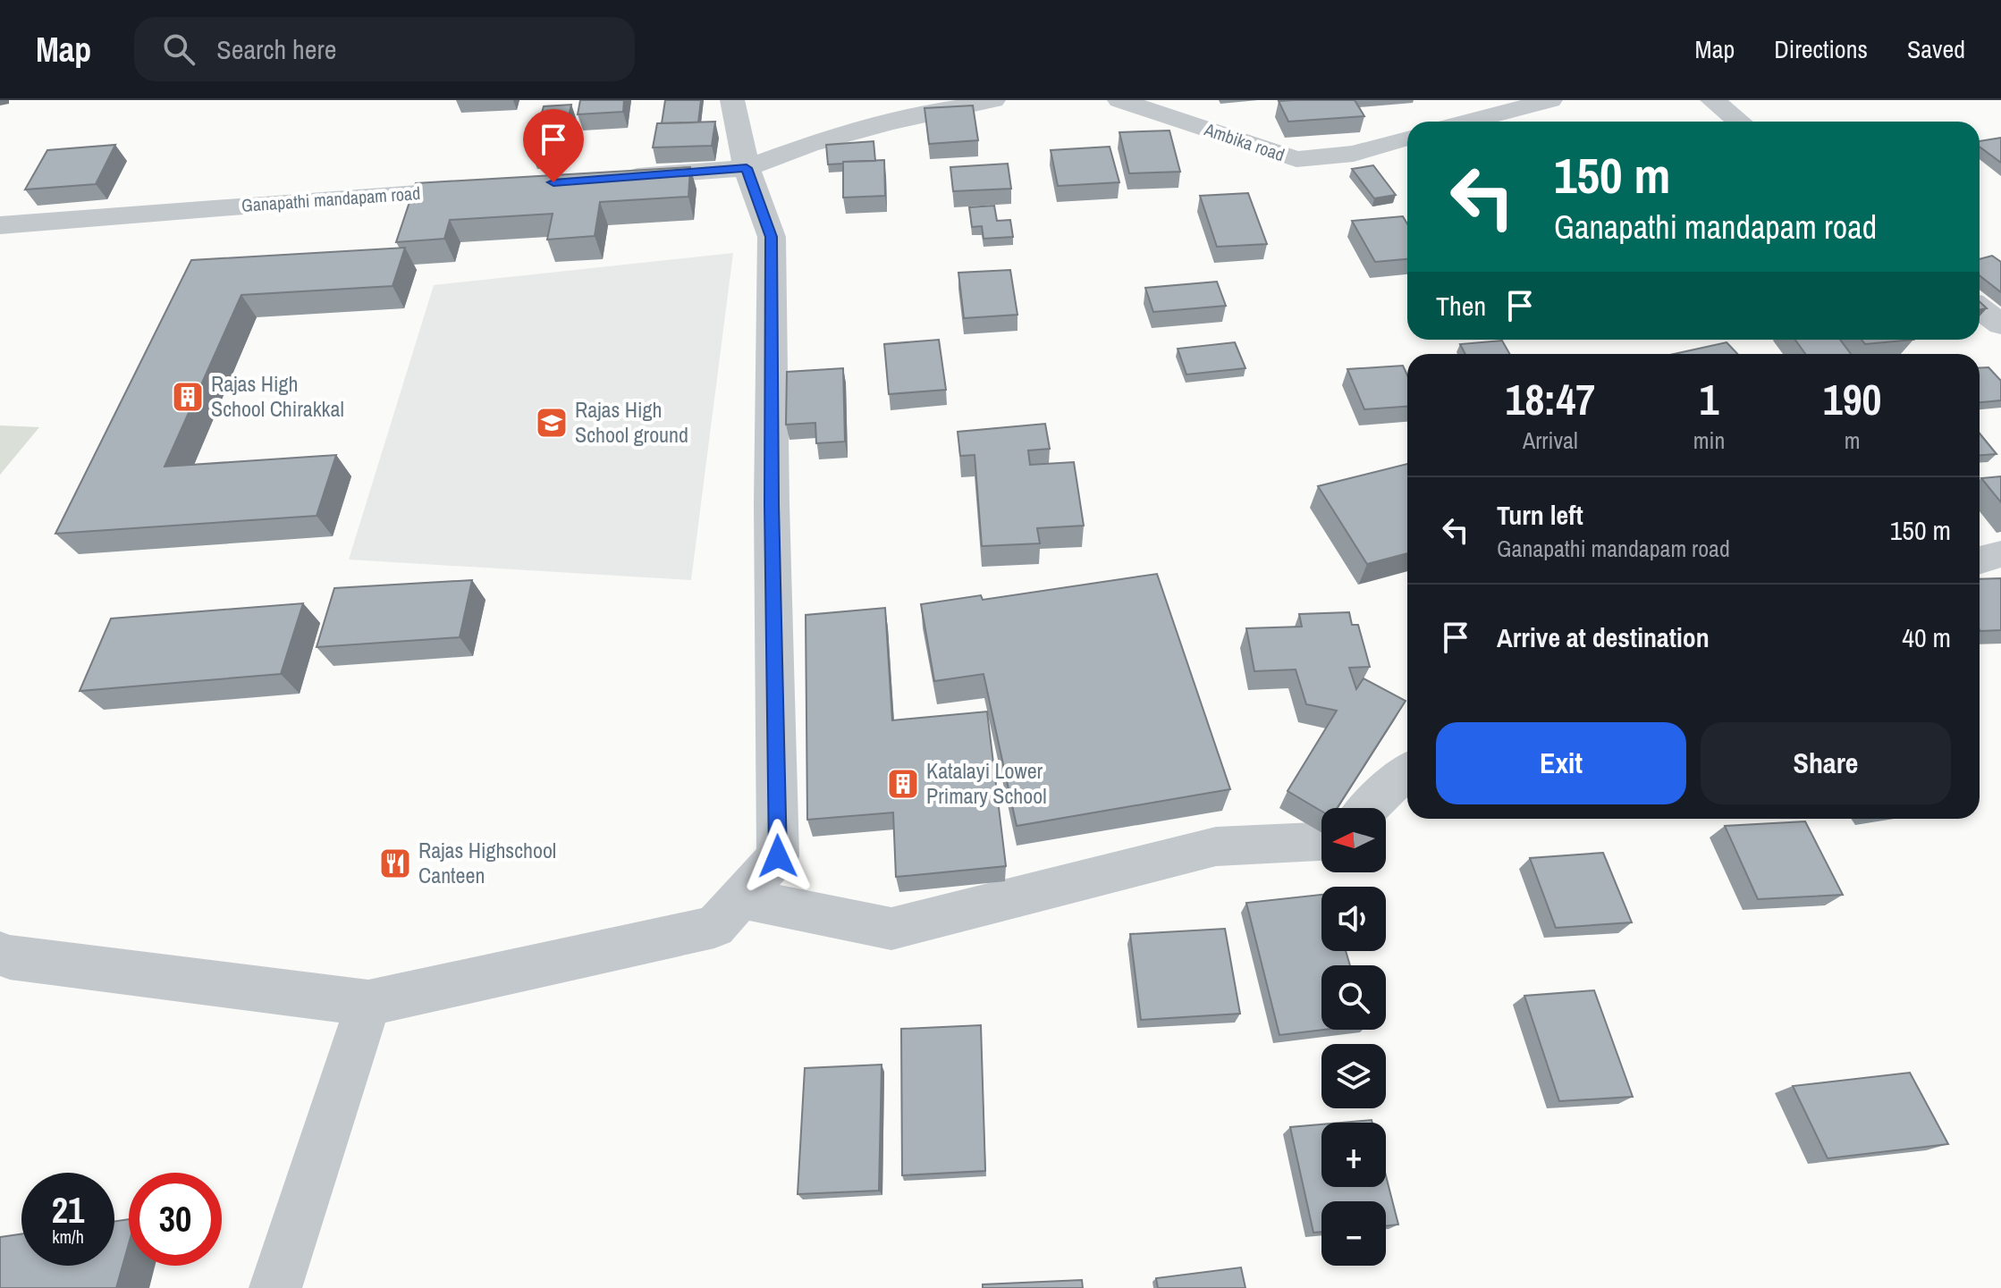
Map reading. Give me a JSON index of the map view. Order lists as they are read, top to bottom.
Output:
{
  "streets": {
    "street": ["Ambika road", "Ganapathi mandapam road"]
  },
  "places": {
    "building": ["Rajas High School Chirakkal", "Katalayi Lower Primary School"],
    "school or university": ["Rajas High School ground"],
    "restaurant": ["Rajas Highschool Canteen"]
  },
  "north": "left",
  "page": {
    "header": "Map",
    "search": "Search here",
    "nav": ["Map", "Directions", "Saved"],
    "turn": ["150 m", "Ganapathi mandapam road"],
    "then": "Then",
    "eta": [
      "18:47",
      "Arrival",
      "1",
      "min",
      "190",
      "m"
    ],
    "list": [
      {
        "name": "Turn left",
        "note": "Ganapathi mandapam road",
        "value": "150 m"
      },
      {
        "name": "Arrive at destination",
        "value": "40 m"
      }
    ],
    "buttons": ["Exit", "Share"],
    "map_buttons": ["+", "−"],
    "speed": "21 km/h",
    "limit": "30"
  }
}
